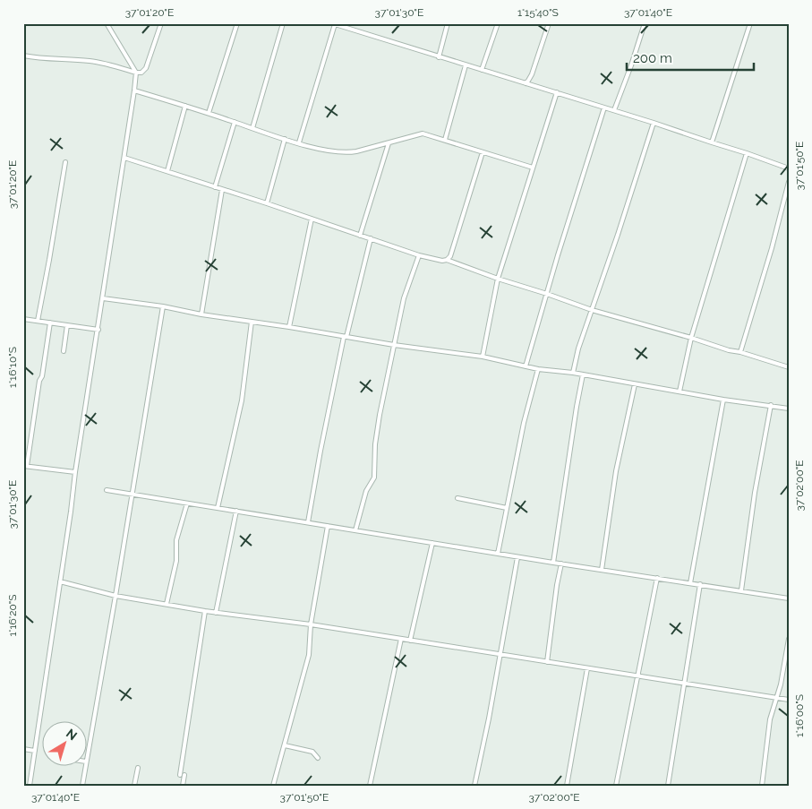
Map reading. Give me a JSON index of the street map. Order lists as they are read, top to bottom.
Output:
{
  "scale_bar": "200 m",
  "north": "top right",
  "coordinates": [
    "37°01'20\"E",
    "37°01'30\"E",
    "1°15'40\"S",
    "37°01'40\"E",
    "37°01'50\"E",
    "1°16'10\"S",
    "37°02'00\"E",
    "1°16'20\"S",
    "1°16'00\"S"
  ]
}
